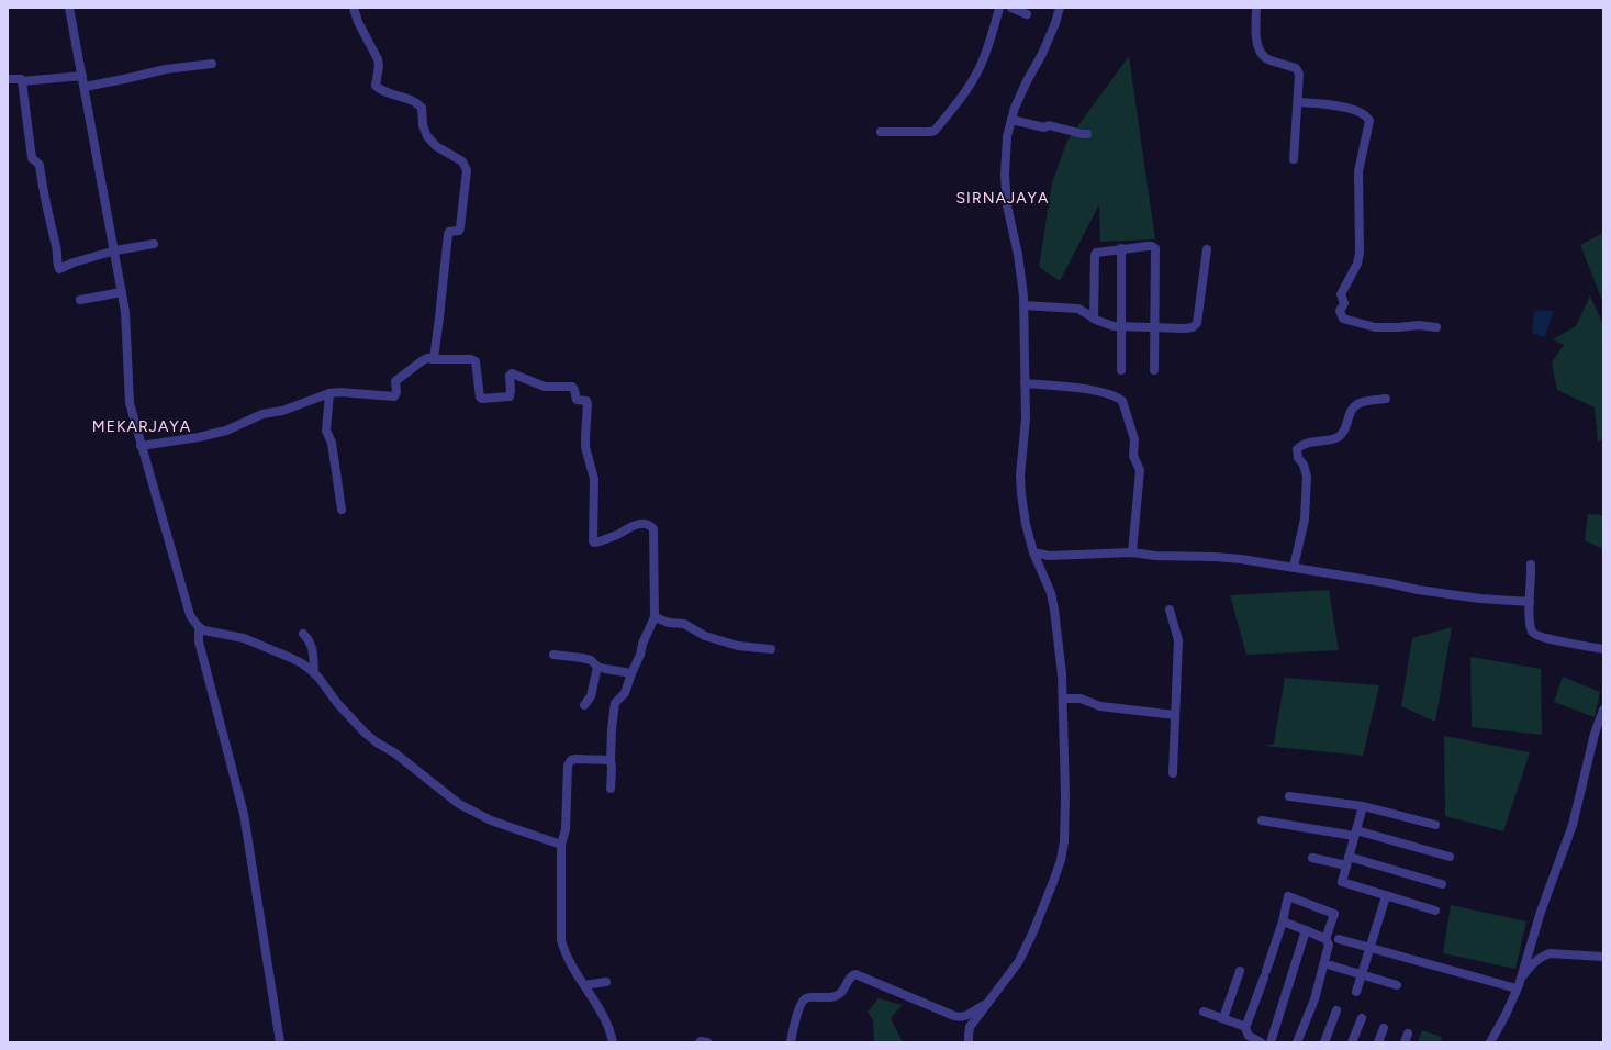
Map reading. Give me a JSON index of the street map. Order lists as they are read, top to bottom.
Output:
{
  "districts": ["SIRNAJAYA", "MEKARJAYA"]
}
